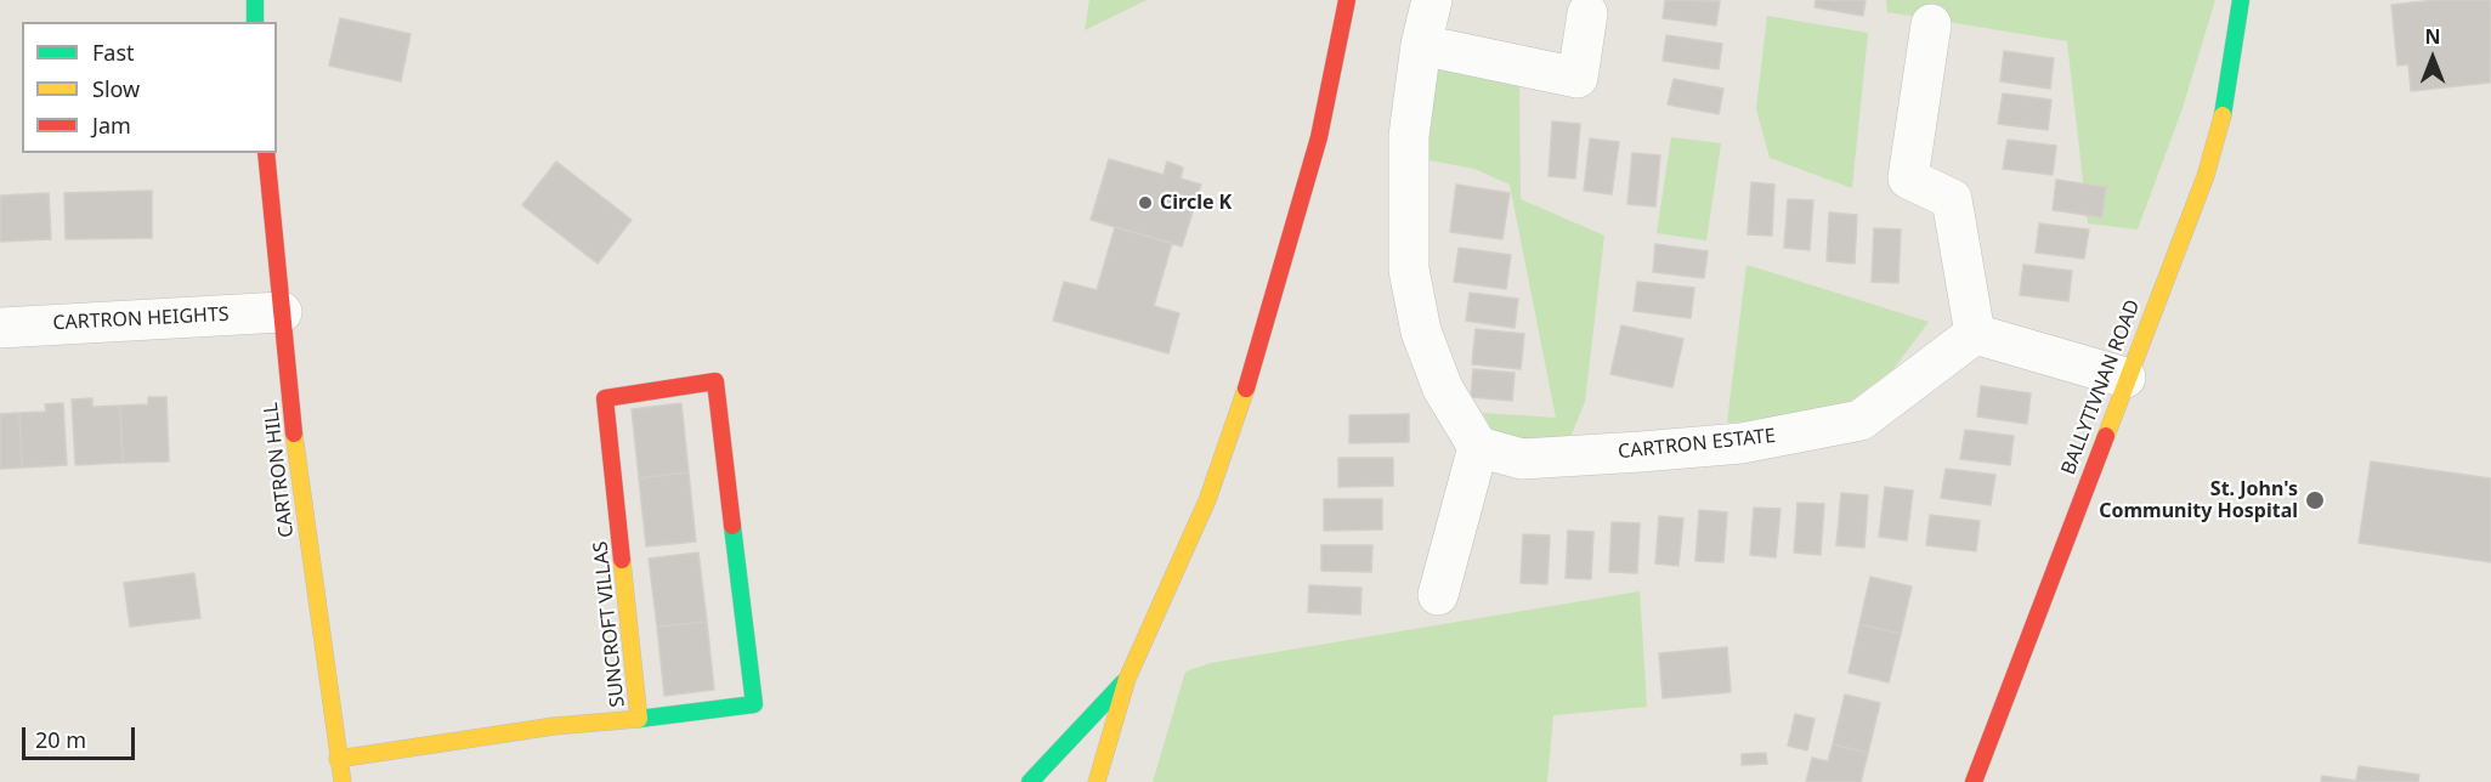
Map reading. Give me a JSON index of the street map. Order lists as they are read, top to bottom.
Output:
{
  "streets": {
    "main road": ["BALLYTIVNAN ROAD", "CARTRON HILL", "SUNCROFT VILLAS"],
    "street": ["CARTRON HEIGHTS", "CARTRON ESTATE"]
  },
  "crossings": [
    ["CARTRON HEIGHTS", "CARTRON HILL"],
    ["CARTRON HILL", "SUNCROFT VILLAS"]
  ],
  "places": ["Circle K", "St. John's Community Hospital"],
  "legend": ["Fast", "Slow", "Jam"],
  "scale_bar": "20 m",
  "north": "top"
}
